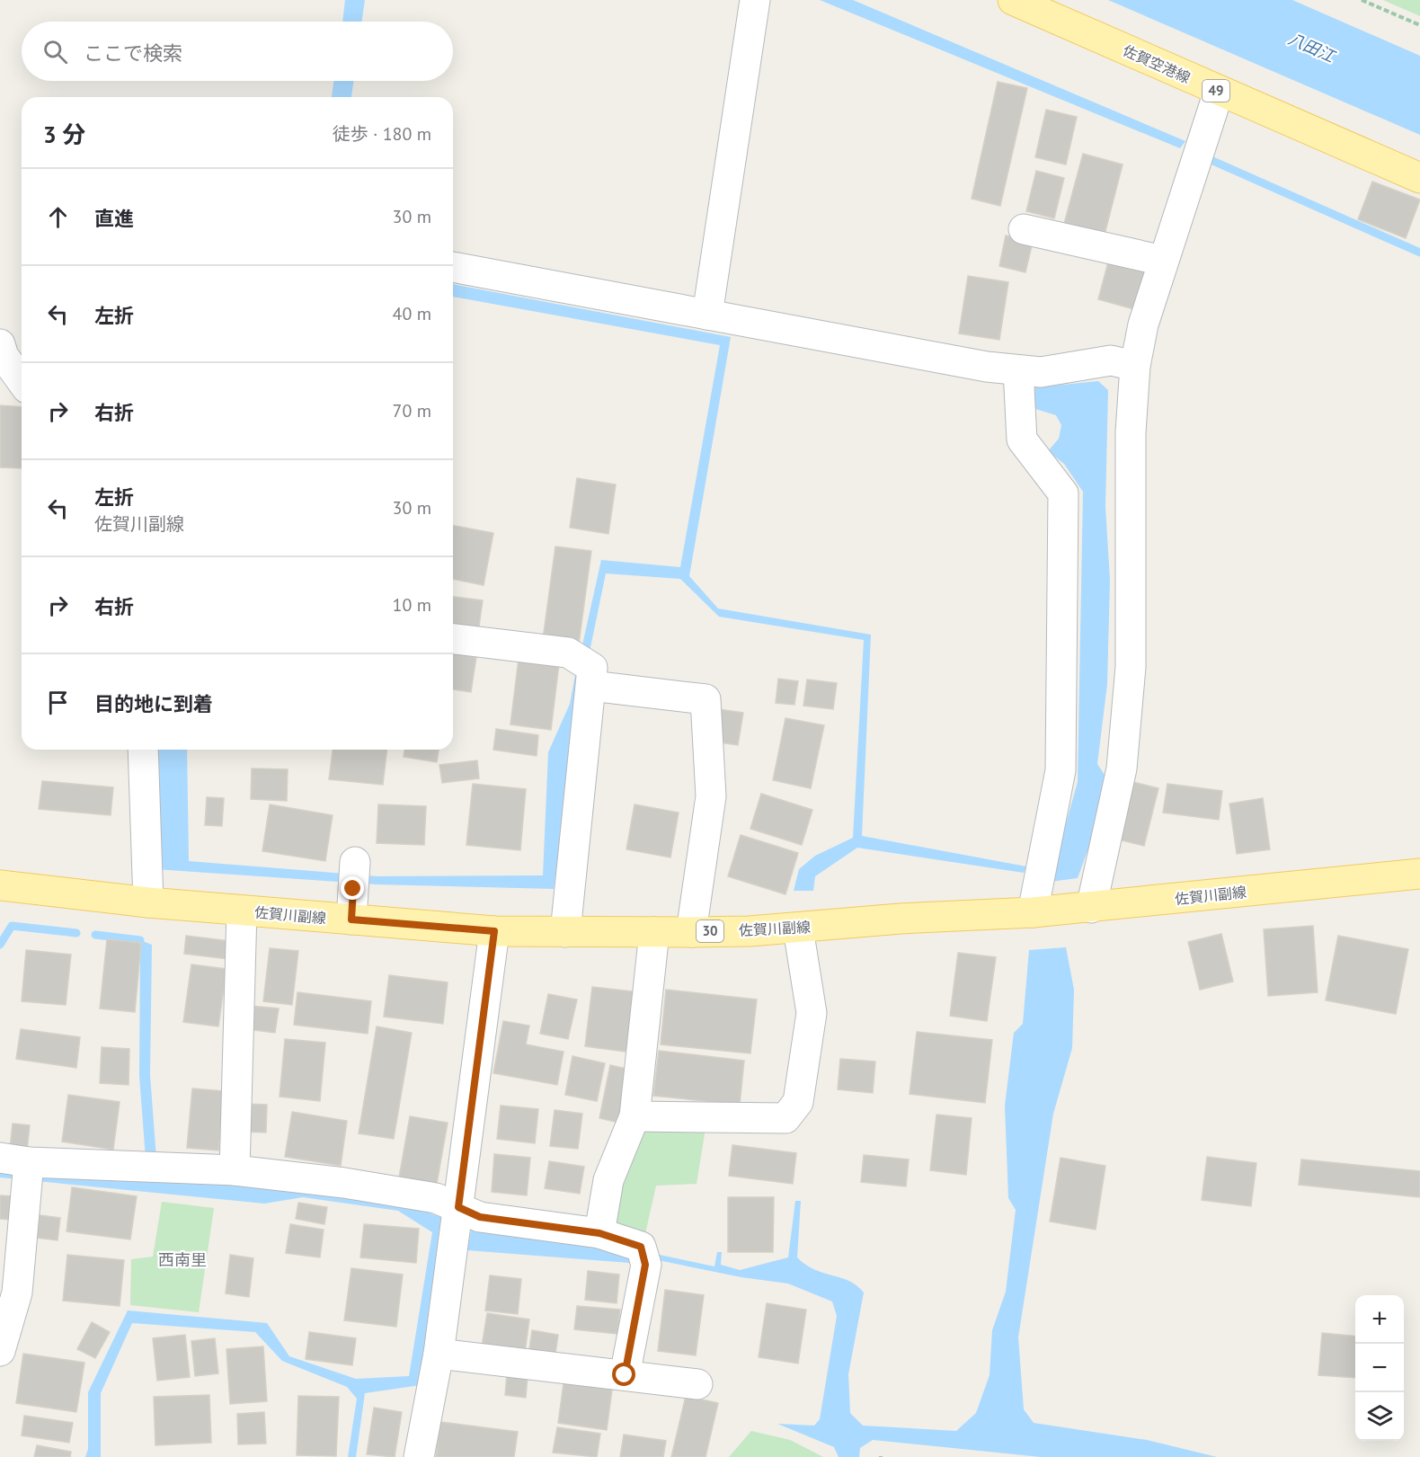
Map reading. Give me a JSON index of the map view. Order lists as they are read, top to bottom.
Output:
{
  "streets": {
    "main road": [
      "佐賀空港線",
      "49",
      "佐賀川副線",
      "30"
    ]
  },
  "districts": ["西南里"],
  "water": ["八田江"],
  "page": {
    "search": "ここで検索",
    "heading": ["3 分", "徒歩 · 180 m"],
    "list": [
      ["直進", "30 m"],
      ["左折", "40 m"],
      ["右折", "70 m"],
      ["左折", "佐賀川副線", "30 m"],
      ["右折", "10 m"],
      "目的地に到着"
    ],
    "map_buttons": ["+", "−"]
  }
}
